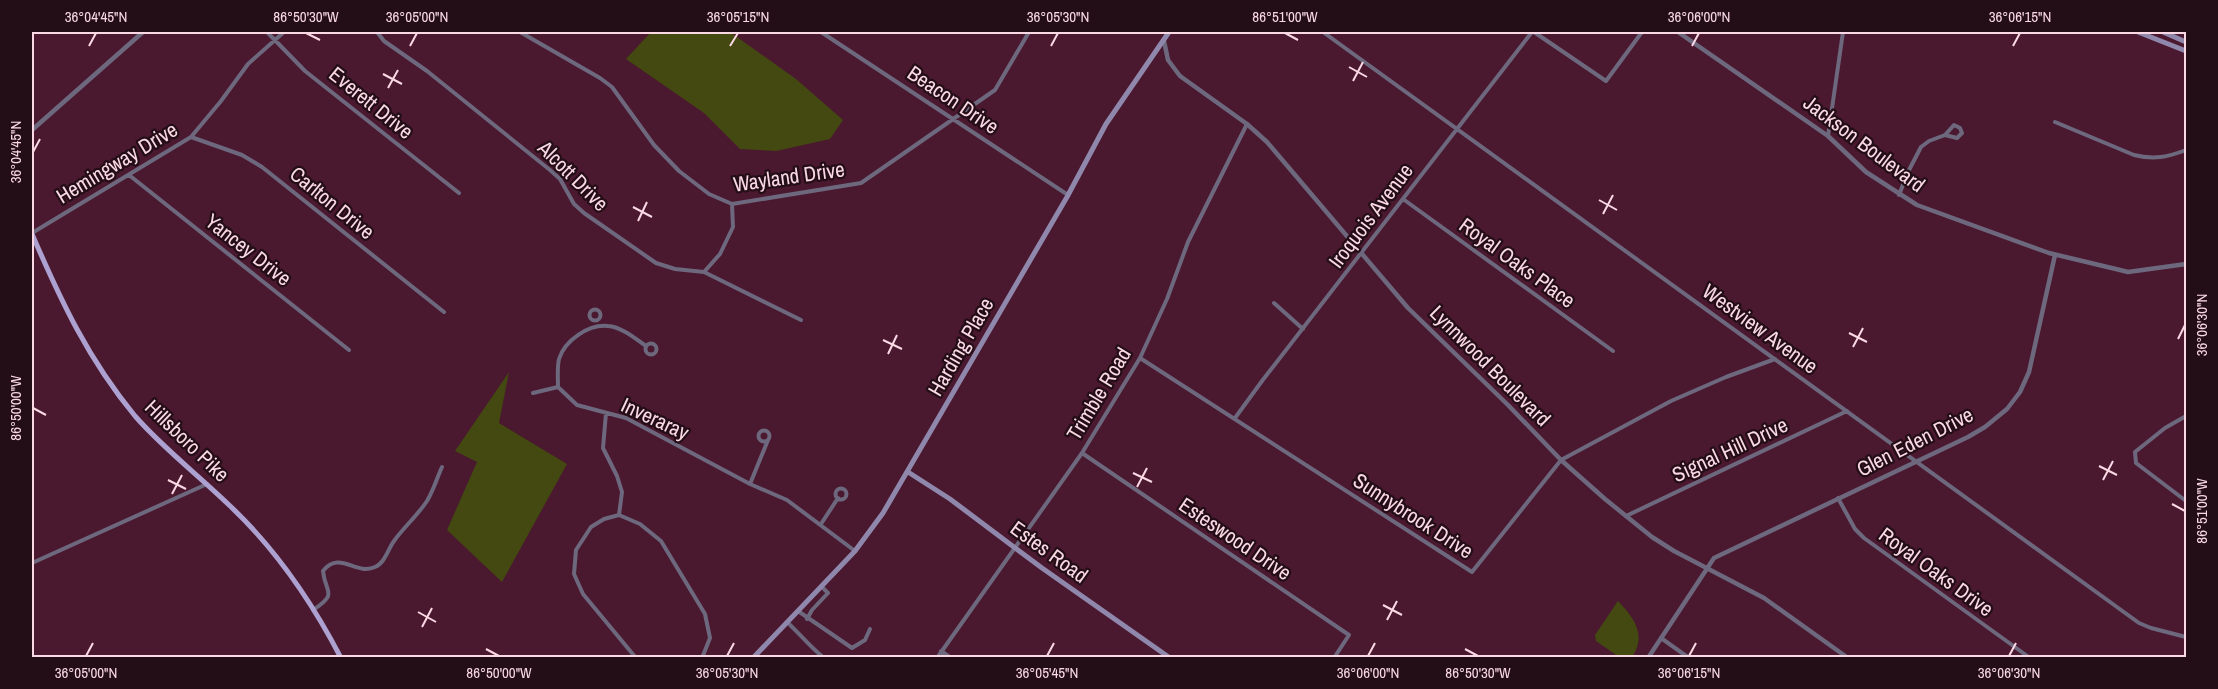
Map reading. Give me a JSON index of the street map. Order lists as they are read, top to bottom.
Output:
{
  "streets": {
    "main road": ["Harding Place", "Hillsboro Pike", "Estes Road"],
    "street": [
      "Beacon Drive",
      "Everett Drive",
      "Jackson Boulevard",
      "Hemingway Drive",
      "Alcott Drive",
      "Wayland Drive",
      "Carlton Drive",
      "Iroquois Avenue",
      "Yancey Drive",
      "Royal Oaks Place",
      "Westview Avenue",
      "Lynnwood Boulevard",
      "Trimble Road",
      "Inveraray",
      "Glen Eden Drive",
      "Signal Hill Drive",
      "Sunnybrook Drive",
      "Esteswood Drive",
      "Royal Oaks Drive"
    ]
  },
  "crossings": [
    ["Beacon Drive", "Wayland Drive"],
    ["Beacon Drive", "Harding Place"],
    ["Everett Drive", "Hemingway Drive"],
    ["Jackson Boulevard", "Glen Eden Drive"],
    ["Hemingway Drive", "Carlton Drive"],
    ["Hemingway Drive", "Yancey Drive"],
    ["Hemingway Drive", "Hillsboro Pike"],
    ["Iroquois Avenue", "Royal Oaks Place"],
    ["Iroquois Avenue", "Westview Avenue"],
    ["Iroquois Avenue", "Lynnwood Boulevard"],
    ["Iroquois Avenue", "Sunnybrook Drive"],
    ["Westview Avenue", "Glen Eden Drive"],
    ["Westview Avenue", "Signal Hill Drive"],
    ["Westview Avenue", "Sunnybrook Drive"],
    ["Harding Place", "Lynnwood Boulevard"],
    ["Harding Place", "Inveraray"],
    ["Harding Place", "Estes Road"],
    ["Lynnwood Boulevard", "Trimble Road"],
    ["Lynnwood Boulevard", "Glen Eden Drive"],
    ["Lynnwood Boulevard", "Signal Hill Drive"],
    ["Lynnwood Boulevard", "Sunnybrook Drive"],
    ["Trimble Road", "Sunnybrook Drive"],
    ["Trimble Road", "Esteswood Drive"],
    ["Trimble Road", "Estes Road"],
    ["Glen Eden Drive", "Royal Oaks Drive"]
  ],
  "coordinates": [
    "36°04'45\"N",
    "86°50'30\"W",
    "36°05'00\"N",
    "36°05'15\"N",
    "36°05'30\"N",
    "86°51'00\"W",
    "36°06'00\"N",
    "36°06'15\"N",
    "36°06'30\"N",
    "86°50'00\"W",
    "36°05'45\"N"
  ]
}
